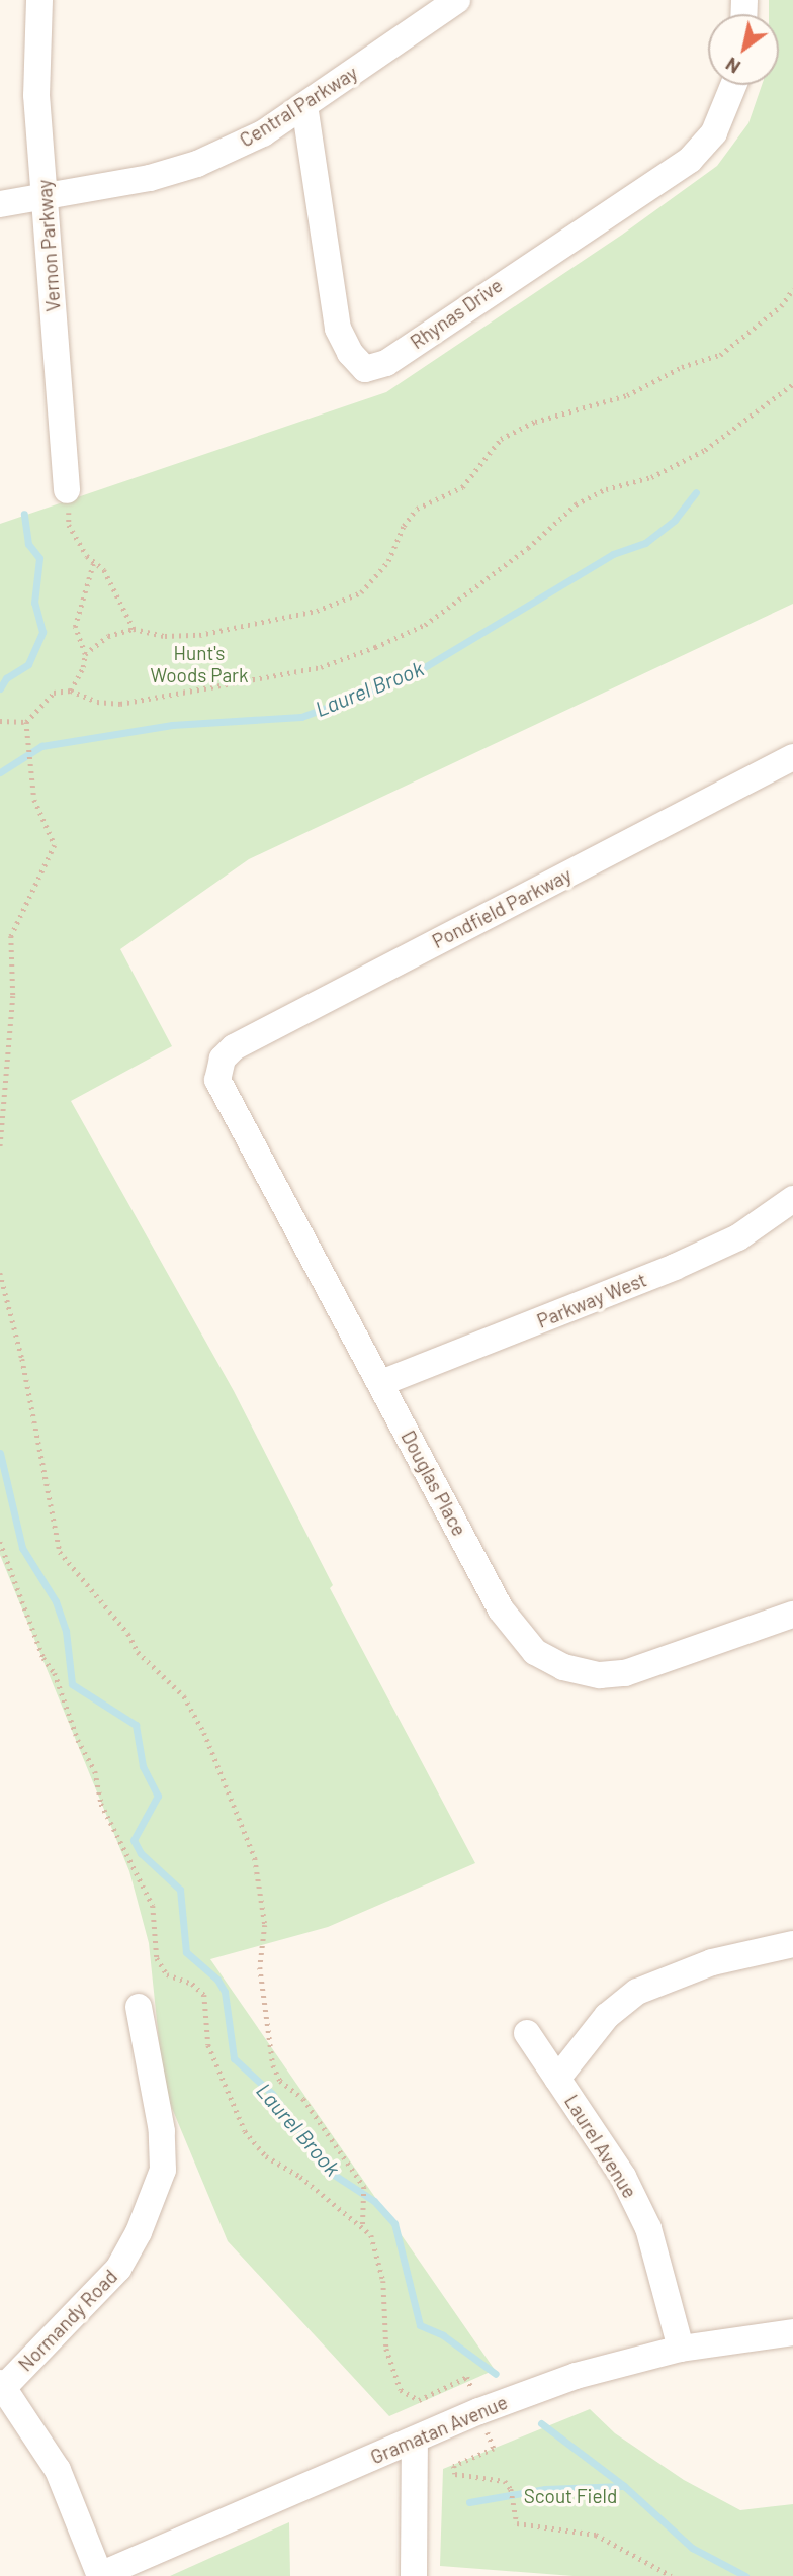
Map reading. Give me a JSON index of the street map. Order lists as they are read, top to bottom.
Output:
{
  "streets": {
    "street": [
      "Central Parkway",
      "Vernon Parkway",
      "Rhynas Drive",
      "Pondfield Parkway",
      "Parkway West",
      "Douglas Place",
      "Laurel Avenue",
      "Normandy Road",
      "Gramatan Avenue"
    ]
  },
  "crossings": [
    ["Central Parkway", "Vernon Parkway"],
    ["Central Parkway", "Rhynas Drive"],
    ["Pondfield Parkway", "Douglas Place"],
    ["Parkway West", "Douglas Place"],
    ["Laurel Avenue", "Gramatan Avenue"]
  ],
  "water": ["Laurel Brook"],
  "parks": ["Hunt's Woods Park", "Scout Field"],
  "north": "bottom left"
}
